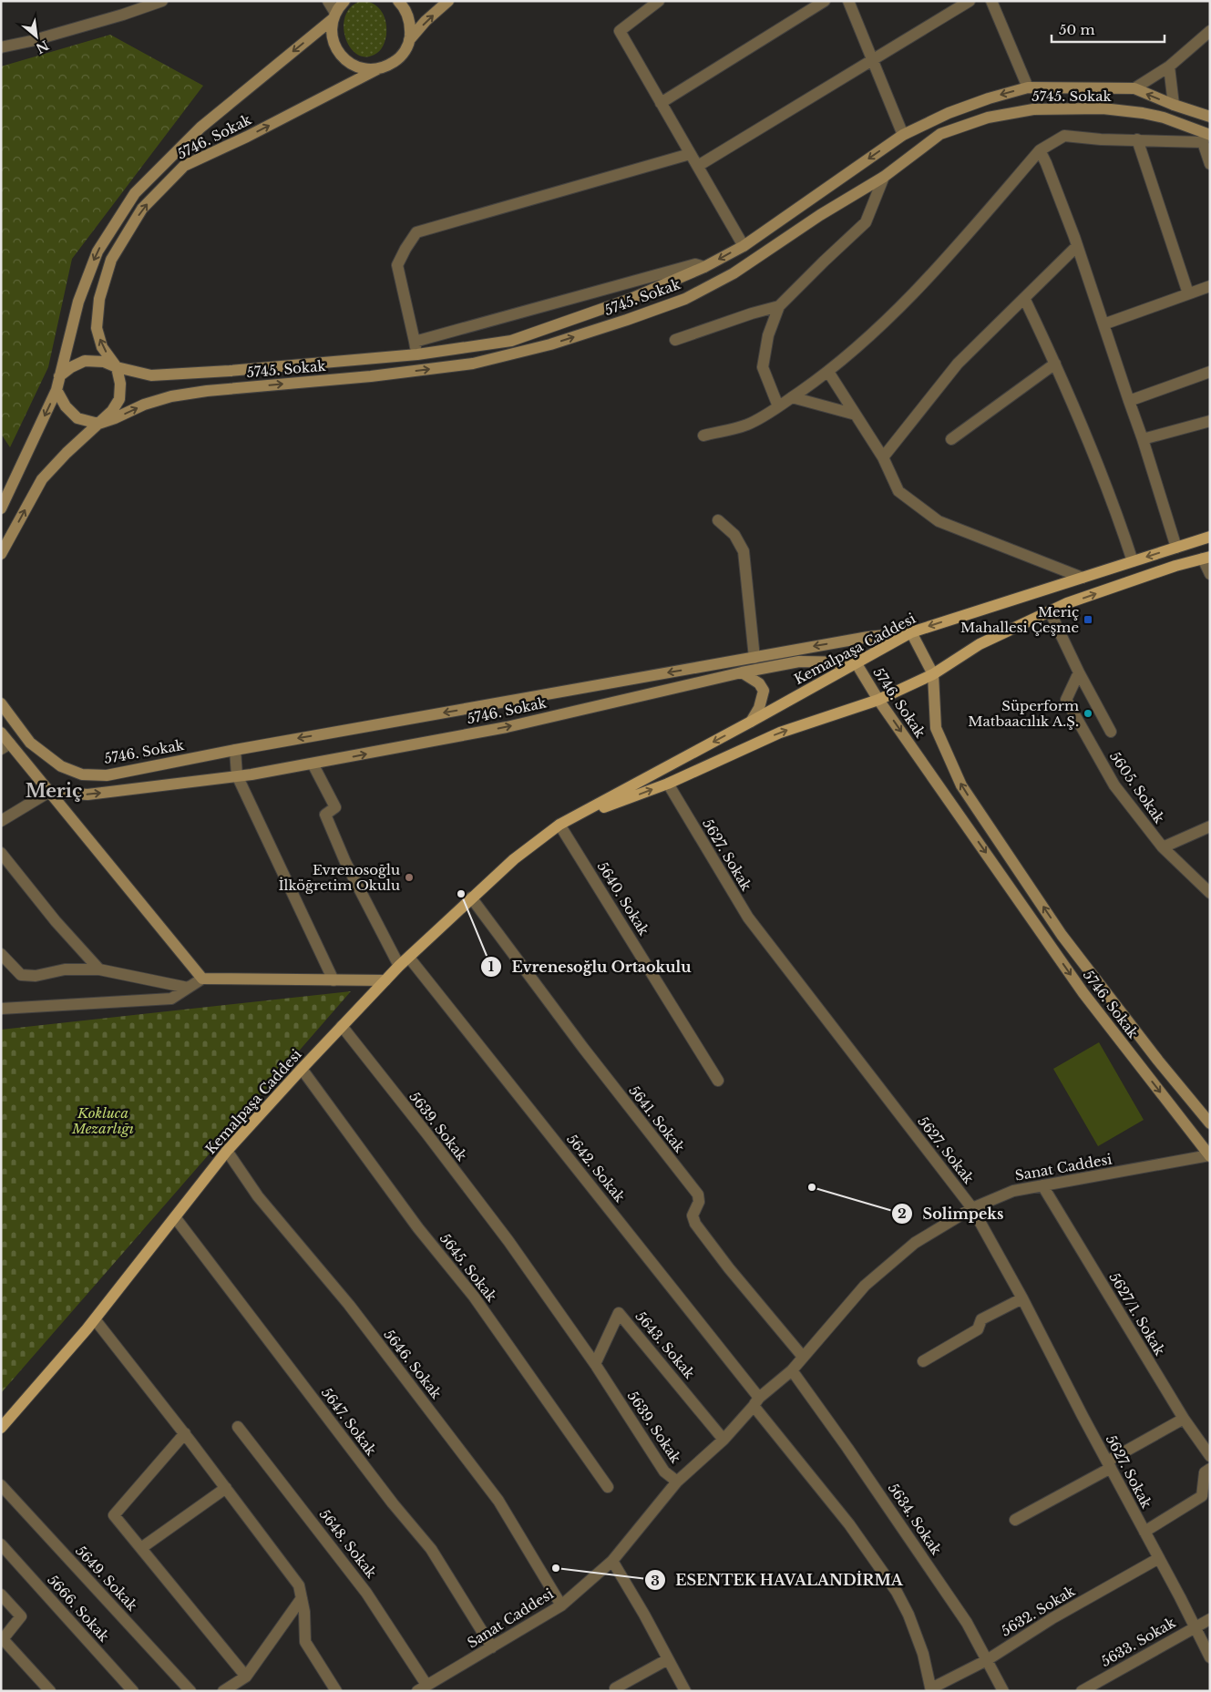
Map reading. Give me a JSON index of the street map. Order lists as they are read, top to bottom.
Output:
{
  "streets": {
    "main road": ["Kemalpaşa Caddesi"],
    "street": [
      "5745. Sokak",
      "5746. Sokak",
      "5605. Sokak",
      "5627. Sokak",
      "5640. Sokak",
      "5641. Sokak",
      "5639. Sokak",
      "Sanat Caddesi",
      "5642. Sokak",
      "5645. Sokak",
      "5627/1. Sokak",
      "5643. Sokak",
      "5646. Sokak",
      "5647. Sokak",
      "5634. Sokak",
      "5648. Sokak",
      "5649. Sokak",
      "5666. Sokak",
      "5632. Sokak",
      "5633. Sokak"
    ]
  },
  "crossings": [
    ["5745. Sokak", "5746. Sokak"],
    ["5746. Sokak", "Kemalpaşa Caddesi"],
    ["5746. Sokak", "Sanat Caddesi"],
    ["Kemalpaşa Caddesi", "5627. Sokak"],
    ["Kemalpaşa Caddesi", "5640. Sokak"],
    ["Kemalpaşa Caddesi", "5641. Sokak"],
    ["Kemalpaşa Caddesi", "5639. Sokak"],
    ["Kemalpaşa Caddesi", "5642. Sokak"],
    ["Kemalpaşa Caddesi", "5645. Sokak"],
    ["Kemalpaşa Caddesi", "5646. Sokak"],
    ["Kemalpaşa Caddesi", "5647. Sokak"],
    ["5627. Sokak", "Sanat Caddesi"],
    ["5627. Sokak", "5632. Sokak"],
    ["5627. Sokak", "5633. Sokak"],
    ["5641. Sokak", "Sanat Caddesi"],
    ["5639. Sokak", "Sanat Caddesi"],
    ["5639. Sokak", "5642. Sokak"],
    ["5639. Sokak", "5643. Sokak"],
    ["Sanat Caddesi", "5642. Sokak"],
    ["Sanat Caddesi", "5627/1. Sokak"],
    ["Sanat Caddesi", "5646. Sokak"],
    ["Sanat Caddesi", "5647. Sokak"],
    ["Sanat Caddesi", "5634. Sokak"],
    ["Sanat Caddesi", "5648. Sokak"],
    ["5634. Sokak", "5632. Sokak"]
  ],
  "districts": ["Meriç"],
  "parks": ["Kokluca Mezarlığı"],
  "places": {
    "transit": ["Meriç Mahallesi Çeşme"],
    "other": [
      "Süperform Matbaacılık A.Ş.",
      "Evrenosoğlu İlköğretim Okulu",
      "Evrenesoğlu Ortaokulu",
      "Solimpeks",
      "ESENTEK HAVALANDİRMA"
    ]
  },
  "scale_bar": "50 m",
  "north": "bottom right"
}
